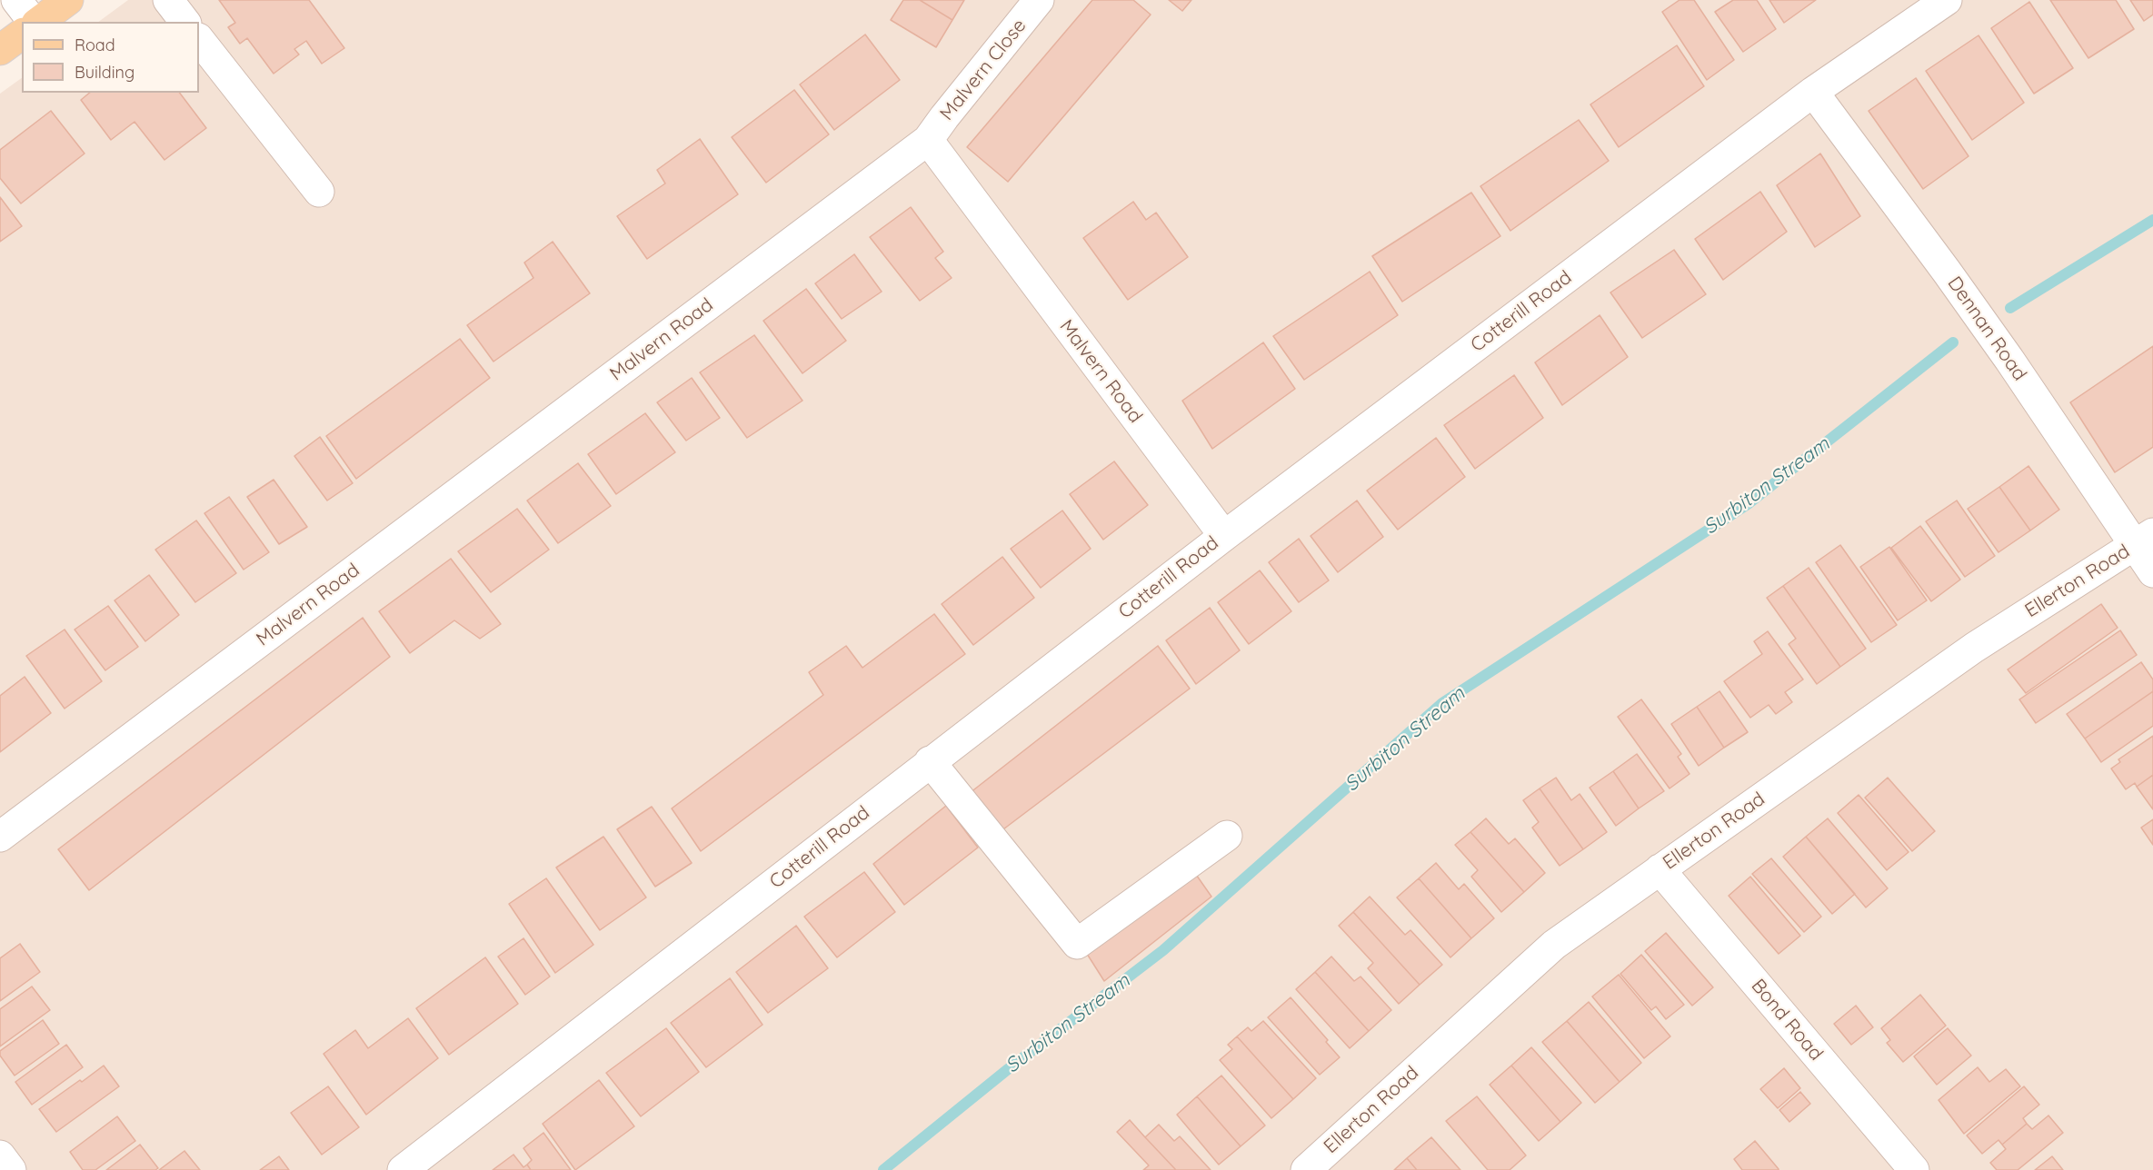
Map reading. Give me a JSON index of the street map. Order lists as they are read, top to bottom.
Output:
{
  "streets": {
    "street": [
      "Malvern Close",
      "Cotterill Road",
      "Dennan Road",
      "Malvern Road",
      "Ellerton Road",
      "Bond Road"
    ]
  },
  "crossings": [
    ["Malvern Close", "Malvern Road"],
    ["Cotterill Road", "Dennan Road"],
    ["Cotterill Road", "Malvern Road"],
    ["Dennan Road", "Ellerton Road"],
    ["Ellerton Road", "Bond Road"]
  ],
  "water": ["Surbiton Stream"],
  "legend": ["Road", "Building"]
}
